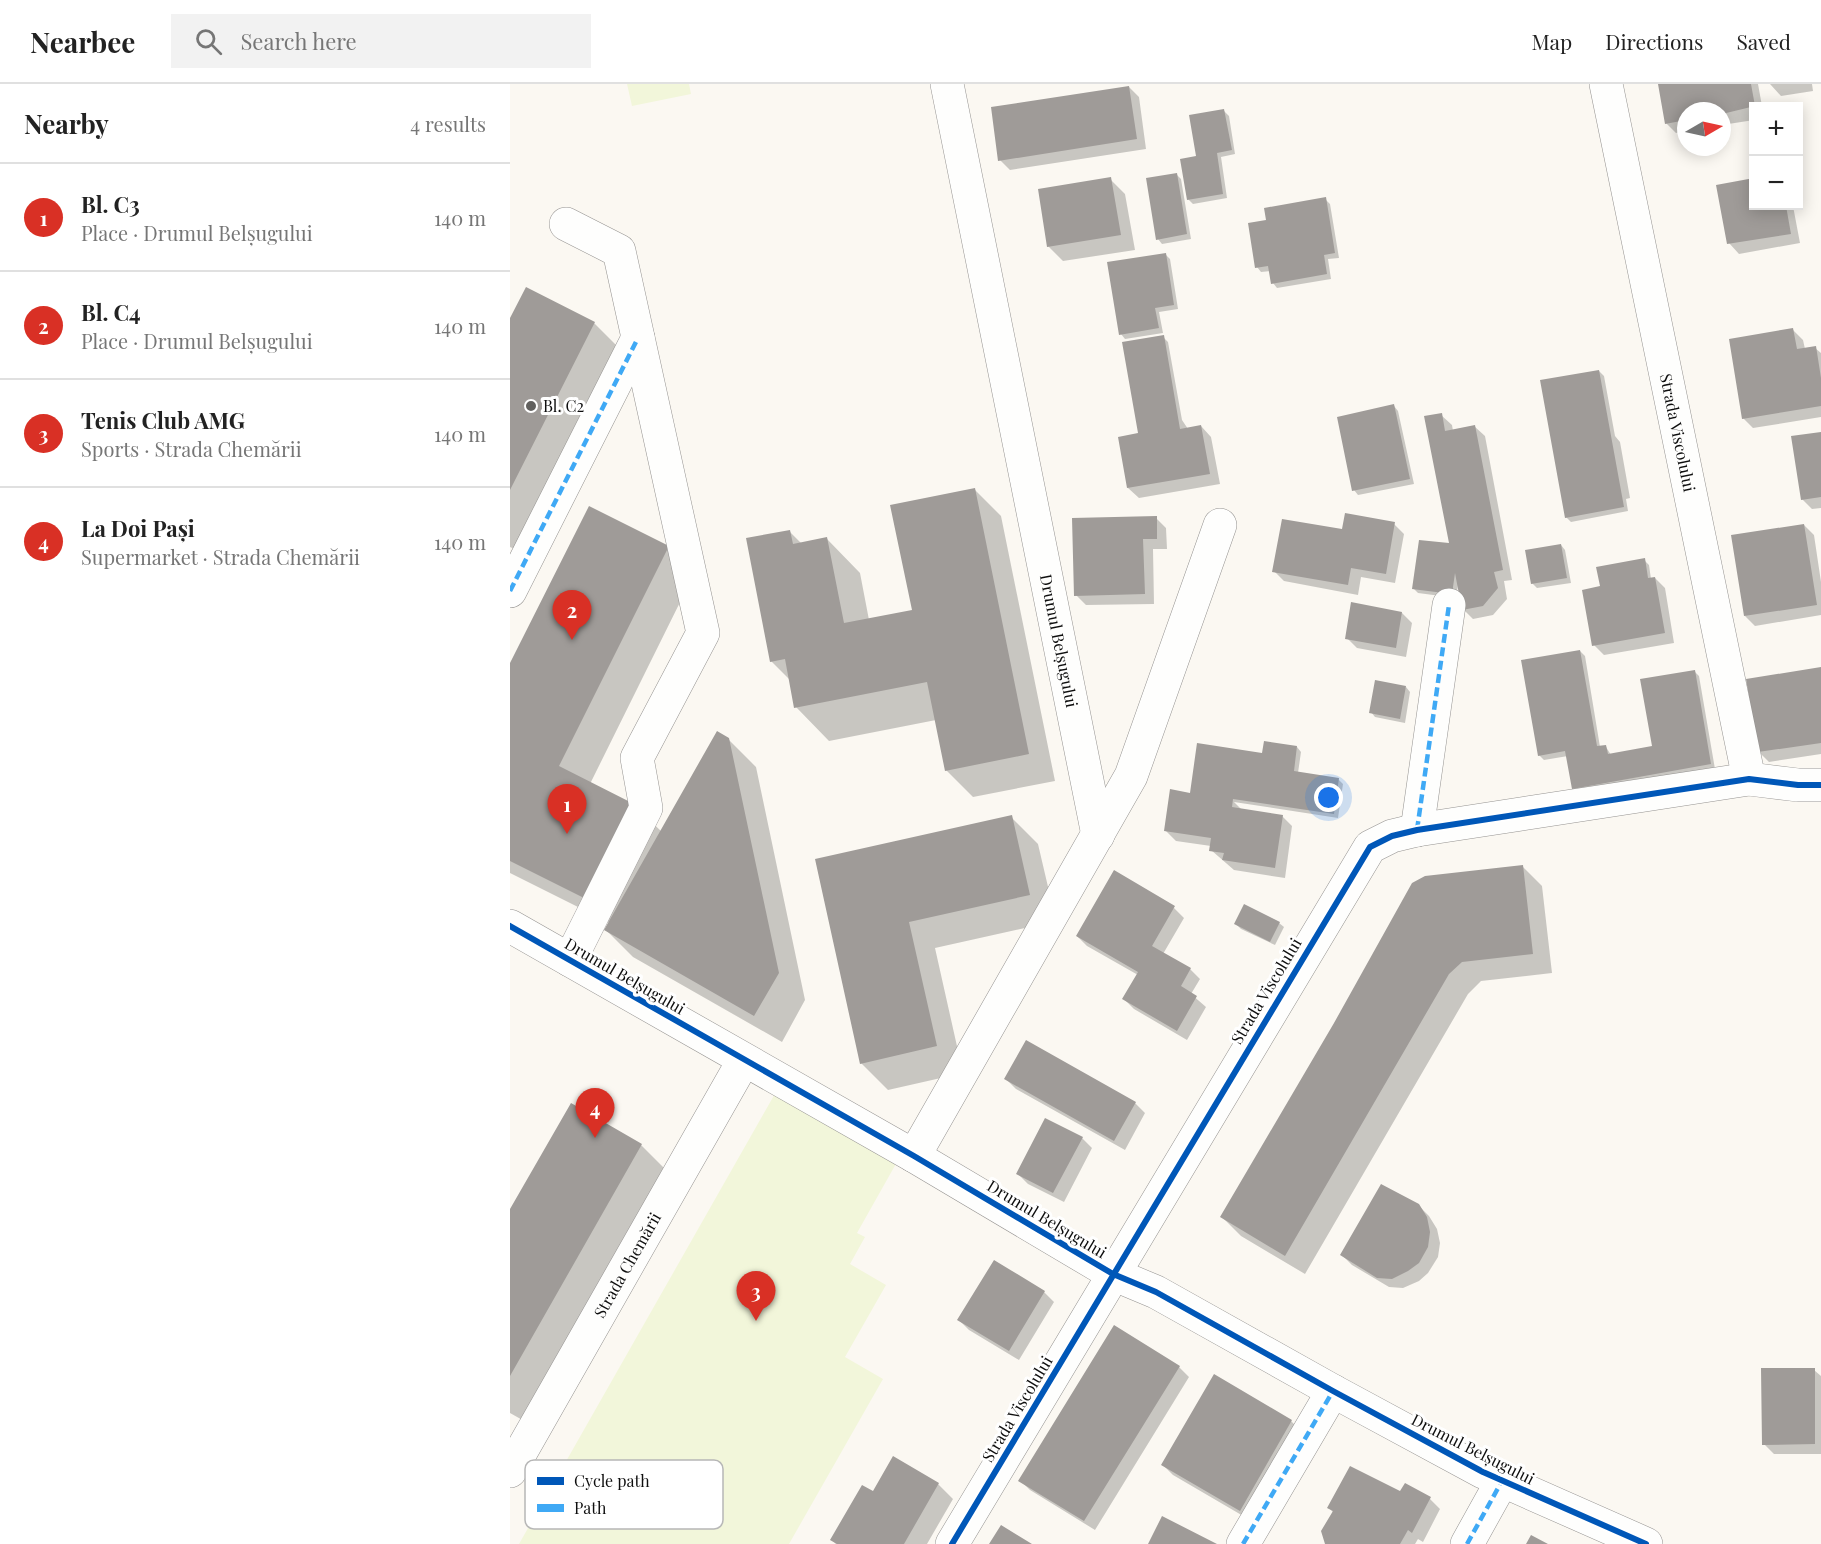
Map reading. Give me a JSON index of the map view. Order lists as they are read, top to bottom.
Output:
{
  "streets": {
    "street": ["Strada Viscolului", "Drumul Belșugului", "Strada Chemării"]
  },
  "crossings": [
    ["Strada Viscolului", "Drumul Belșugului"],
    ["Drumul Belșugului", "Strada Chemării"]
  ],
  "places": ["Bl. C2"],
  "legend": ["Cycle path", "Path"],
  "north": "right",
  "page": {
    "header": "Nearbee",
    "search": "Search here",
    "nav": ["Map", "Directions", "Saved"],
    "heading": ["Nearby", "4 results"],
    "map_buttons": ["+", "−"],
    "list": [
      {
        "mark": "1",
        "name": "Bl. C3",
        "note": "Place · Drumul Belșugului",
        "value": "140 m"
      },
      {
        "mark": "2",
        "name": "Bl. C4",
        "note": "Place · Drumul Belșugului",
        "value": "140 m"
      },
      {
        "mark": "3",
        "name": "Tenis Club AMG",
        "note": "Sports · Strada Chemării",
        "value": "140 m"
      },
      {
        "mark": "4",
        "name": "La Doi Pași",
        "note": "Supermarket · Strada Chemării",
        "value": "140 m"
      }
    ],
    "pins": [
      "2",
      "1",
      "4",
      "3"
    ]
  }
}
